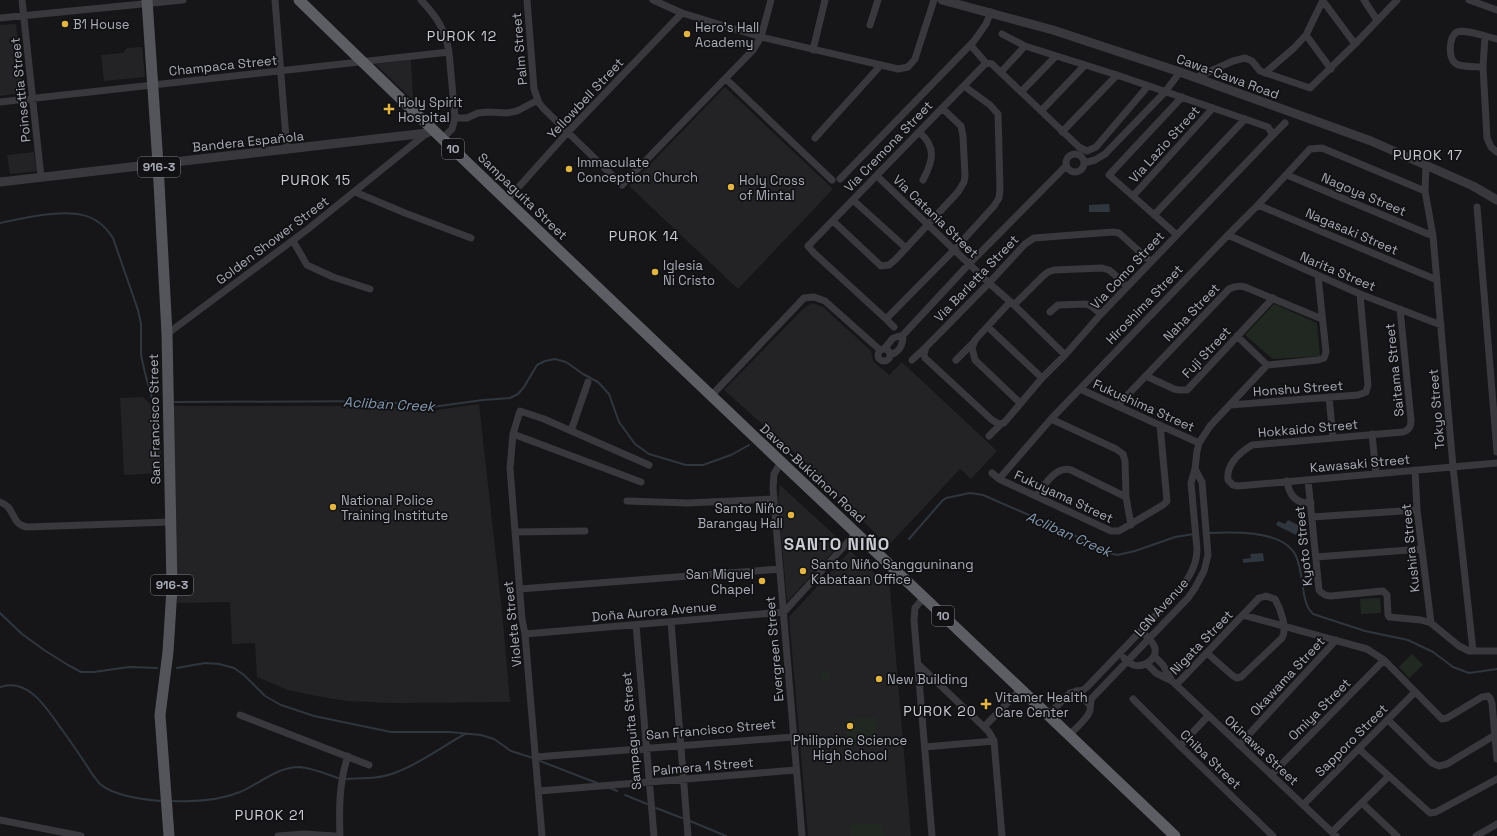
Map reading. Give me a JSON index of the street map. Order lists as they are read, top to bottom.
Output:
{
  "streets": {
    "highway": ["10", "Sampaguita Street", "Davao-Bukidnon Road"],
    "main road": ["916-3", "San Francisco Street"],
    "street": [
      "Palm Street",
      "Champaca Street",
      "Cawa-Cawa Road",
      "Poinsettia Street",
      "Yellowbell Street",
      "Bandera Española",
      "Via Lazio Street",
      "Via Cremona Street",
      "Nagoya Street",
      "Via Catania Street",
      "Nagasaki Street",
      "Golden Shower Street",
      "Via Como Street",
      "Narita Street",
      "Via Barletta Street",
      "Hiroshima Street",
      "Naha Street",
      "Fuji Street",
      "Saitama Street",
      "Honshu Street",
      "Fukushima Street",
      "Tokyo Street",
      "Hokkaido Street",
      "Kawasaki Street",
      "Fukuyama Street",
      "Kyoto Street",
      "Kushira Street",
      "LGN Avenue",
      "Doña Aurora Avenue",
      "Violeta Street",
      "Nigata Street",
      "Evergreen Street",
      "Okawama Street",
      "Omiya Street",
      "Sapporo Street",
      "Okinawa Street",
      "Chiba Street",
      "Palmera 1 Street"
    ]
  },
  "crossings": [
    ["Palm Street", "Yellowbell Street"],
    ["Champaca Street", "Poinsettia Street"],
    ["Champaca Street", "Sampaguita Street"],
    ["Champaca Street", "San Francisco Street"],
    ["Cawa-Cawa Road", "Tokyo Street"],
    ["Poinsettia Street", "Bandera Española"],
    ["Yellowbell Street", "Sampaguita Street"],
    ["Bandera Española", "Sampaguita Street"],
    ["Bandera Española", "Golden Shower Street"],
    ["Bandera Española", "San Francisco Street"],
    ["Via Cremona Street", "Via Catania Street"],
    ["Nagoya Street", "Hiroshima Street"],
    ["Nagoya Street", "Tokyo Street"],
    ["Sampaguita Street", "Golden Shower Street"],
    ["Sampaguita Street", "San Francisco Street"],
    ["Sampaguita Street", "Davao-Bukidnon Road"],
    ["Sampaguita Street", "Doña Aurora Avenue"],
    ["Sampaguita Street", "Palmera 1 Street"],
    ["Via Catania Street", "Via Como Street"],
    ["Via Catania Street", "Via Barletta Street"],
    ["Nagasaki Street", "Hiroshima Street"],
    ["Nagasaki Street", "Tokyo Street"],
    ["Golden Shower Street", "San Francisco Street"],
    ["Via Como Street", "Via Barletta Street"],
    ["Narita Street", "Hiroshima Street"],
    ["Narita Street", "Saitama Street"],
    ["Narita Street", "Honshu Street"],
    ["Narita Street", "Tokyo Street"],
    ["Hiroshima Street", "Fukushima Street"],
    ["Hiroshima Street", "Tokyo Street"],
    ["Hiroshima Street", "Fukuyama Street"],
    ["Naha Street", "Fuji Street"],
    ["Naha Street", "Fukushima Street"],
    ["Saitama Street", "Hokkaido Street"],
    ["Honshu Street", "LGN Avenue"],
    ["Fukushima Street", "Fukuyama Street"],
    ["Fukushima Street", "LGN Avenue"],
    ["Tokyo Street", "Kawasaki Street"],
    ["Tokyo Street", "Kyoto Street"],
    ["San Francisco Street", "Violeta Street"],
    ["San Francisco Street", "Evergreen Street"],
    ["Hokkaido Street", "Kawasaki Street"],
    ["Kawasaki Street", "Kyoto Street"],
    ["Kawasaki Street", "Kushira Street"],
    ["Davao-Bukidnon Road", "LGN Avenue"],
    ["Davao-Bukidnon Road", "Evergreen Street"],
    ["Kyoto Street", "Kushira Street"],
    ["Doña Aurora Avenue", "Violeta Street"],
    ["Doña Aurora Avenue", "Evergreen Street"],
    ["Violeta Street", "Palmera 1 Street"],
    ["Nigata Street", "Okinawa Street"],
    ["Evergreen Street", "Palmera 1 Street"],
    ["Okawama Street", "Okinawa Street"],
    ["Omiya Street", "Okinawa Street"],
    ["Sapporo Street", "Okinawa Street"]
  ],
  "districts": [
    "PUROK 12",
    "PUROK 17",
    "PUROK 15",
    "PUROK 14",
    "SANTO NIÑO",
    "PUROK 20",
    "PUROK 21"
  ],
  "water": ["Acliban Creek"],
  "places": {
    "other": [
      "B1 House",
      "Hero's Hall Academy",
      "Immaculate Conception Church",
      "Holy Cross of Mintal",
      "Iglesia Ni Cristo",
      "National Police Training Institute",
      "Santo Niño Barangay Hall",
      "Santo Niño Sangguninang Kabataan Office",
      "San Miguel Chapel",
      "New Building",
      "Philippine Science High School"
    ],
    "health": ["Holy Spirit Hospital", "Vitamer Health Care Center"]
  }
}
